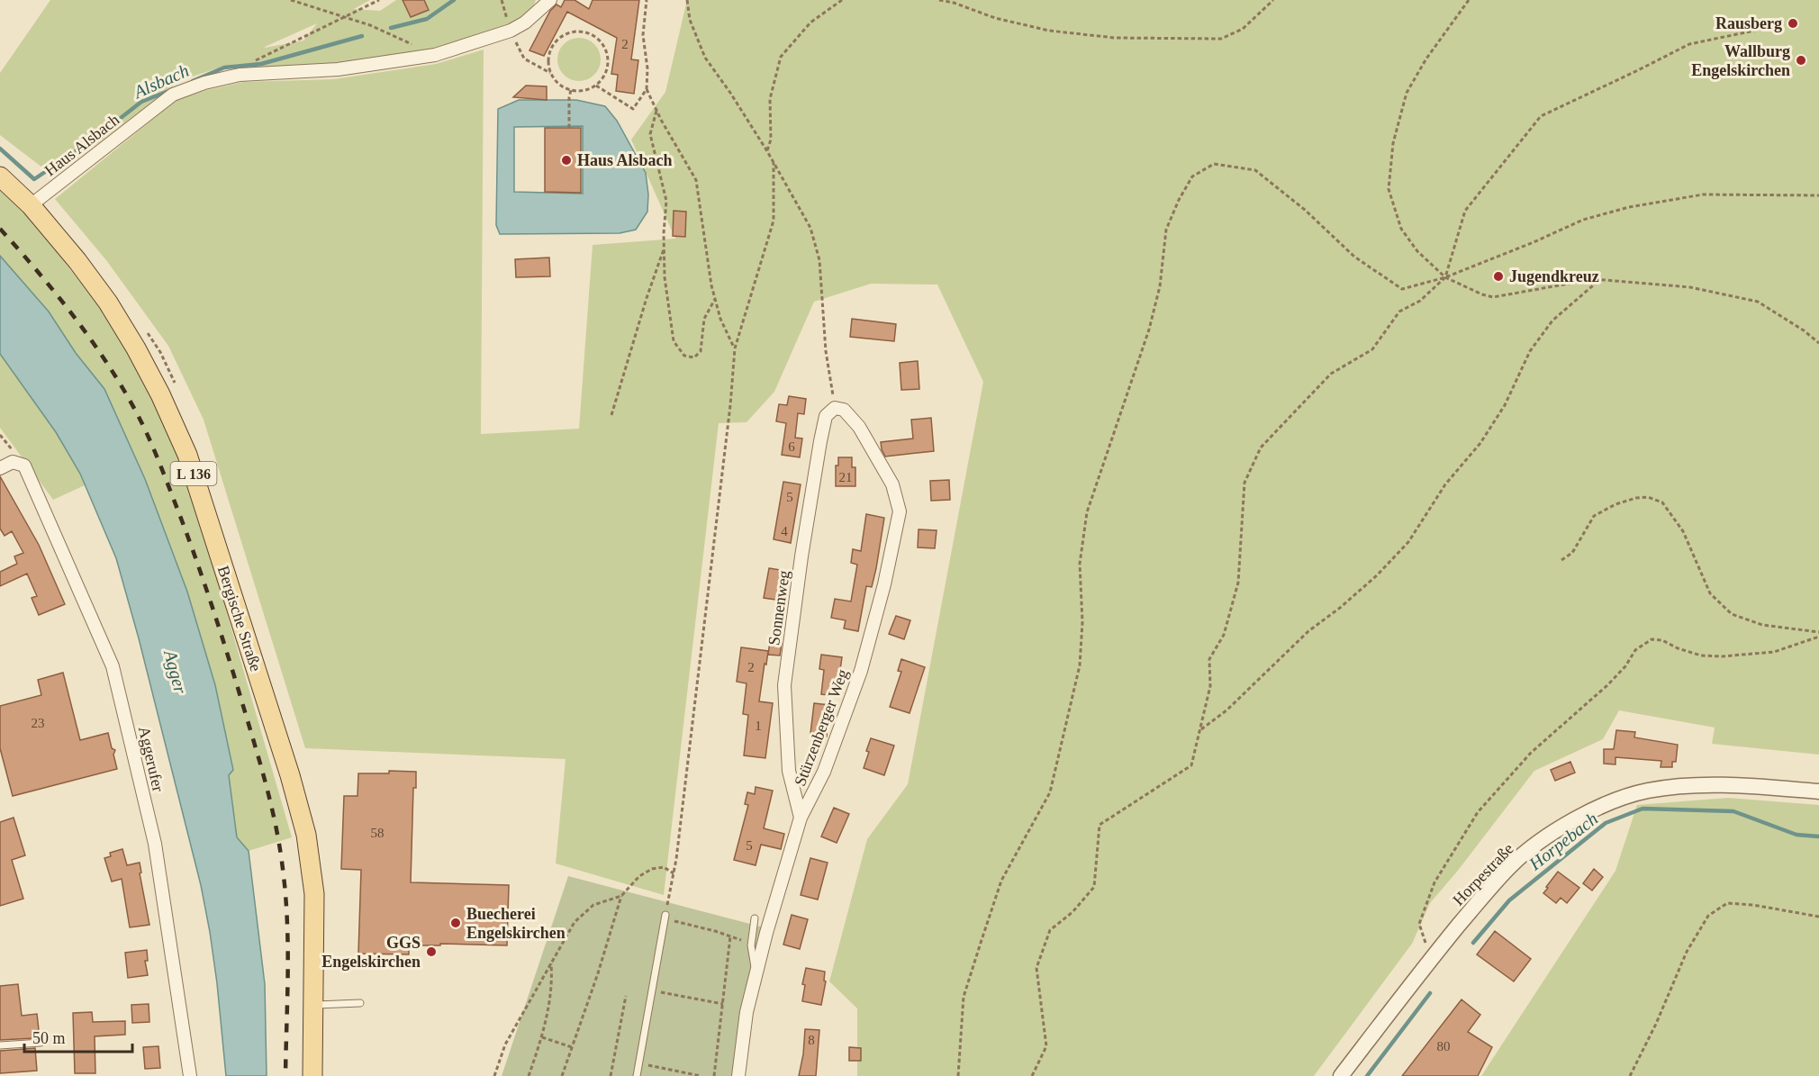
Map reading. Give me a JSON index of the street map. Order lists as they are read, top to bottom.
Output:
{
  "streets": {
    "main road": ["L 136", "Bergische Straße"],
    "street": [
      "Haus Alsbach",
      "Sonnenweg",
      "Stürzenberger Weg",
      "Aggerufer",
      "Horpestraße"
    ]
  },
  "crossings": [
    ["Haus Alsbach", "L 136"],
    ["Haus Alsbach", "Bergische Straße"],
    ["L 136", "Bergische Straße"],
    ["Sonnenweg", "Stürzenberger Weg"]
  ],
  "water": ["Alsbach", "Agger", "Horpebach"],
  "places": [
    "Rausberg",
    "Wallburg Engelskirchen",
    "Haus Alsbach",
    "Jugendkreuz",
    "Buecherei Engelskirchen",
    "GGS Engelskirchen"
  ],
  "house_numbers": [
    "2",
    "6",
    "21",
    "5",
    "4",
    "2",
    "23",
    "1",
    "58",
    "5",
    "8",
    "80"
  ],
  "scale_bar": "50 m"
}
